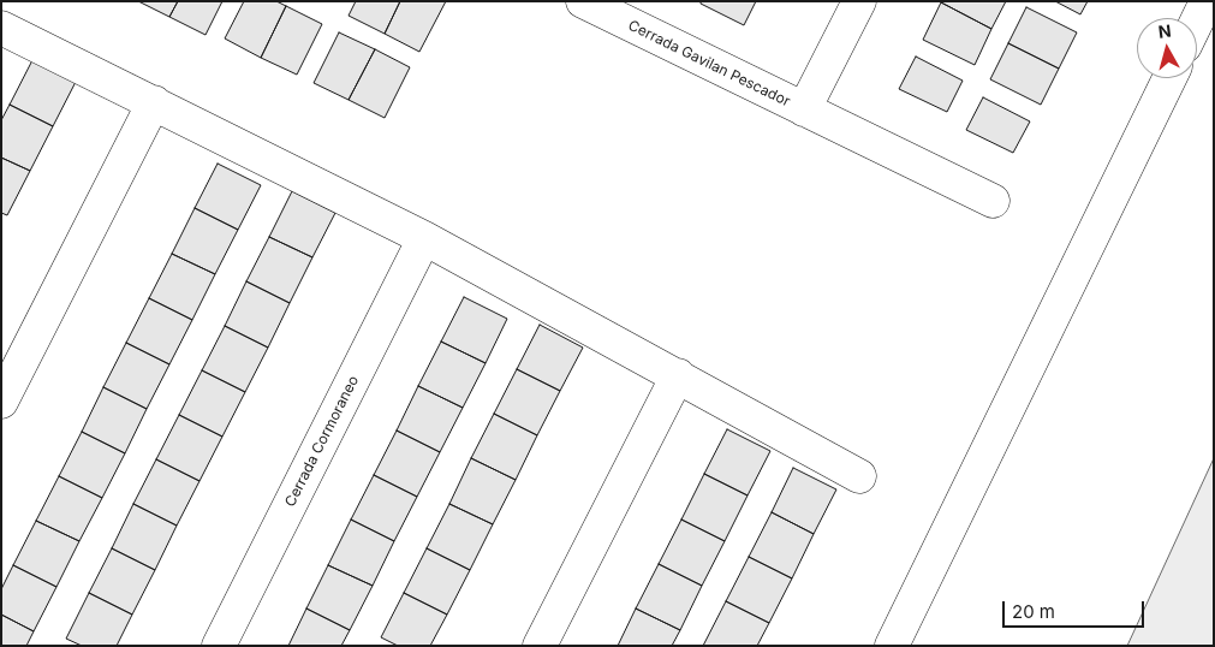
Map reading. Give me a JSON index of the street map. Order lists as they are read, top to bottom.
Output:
{
  "streets": {
    "street": ["Cerrada Gavilan Pescador", "Cerrada Cormoraneo"]
  },
  "scale_bar": "20 m",
  "north": "top"
}
